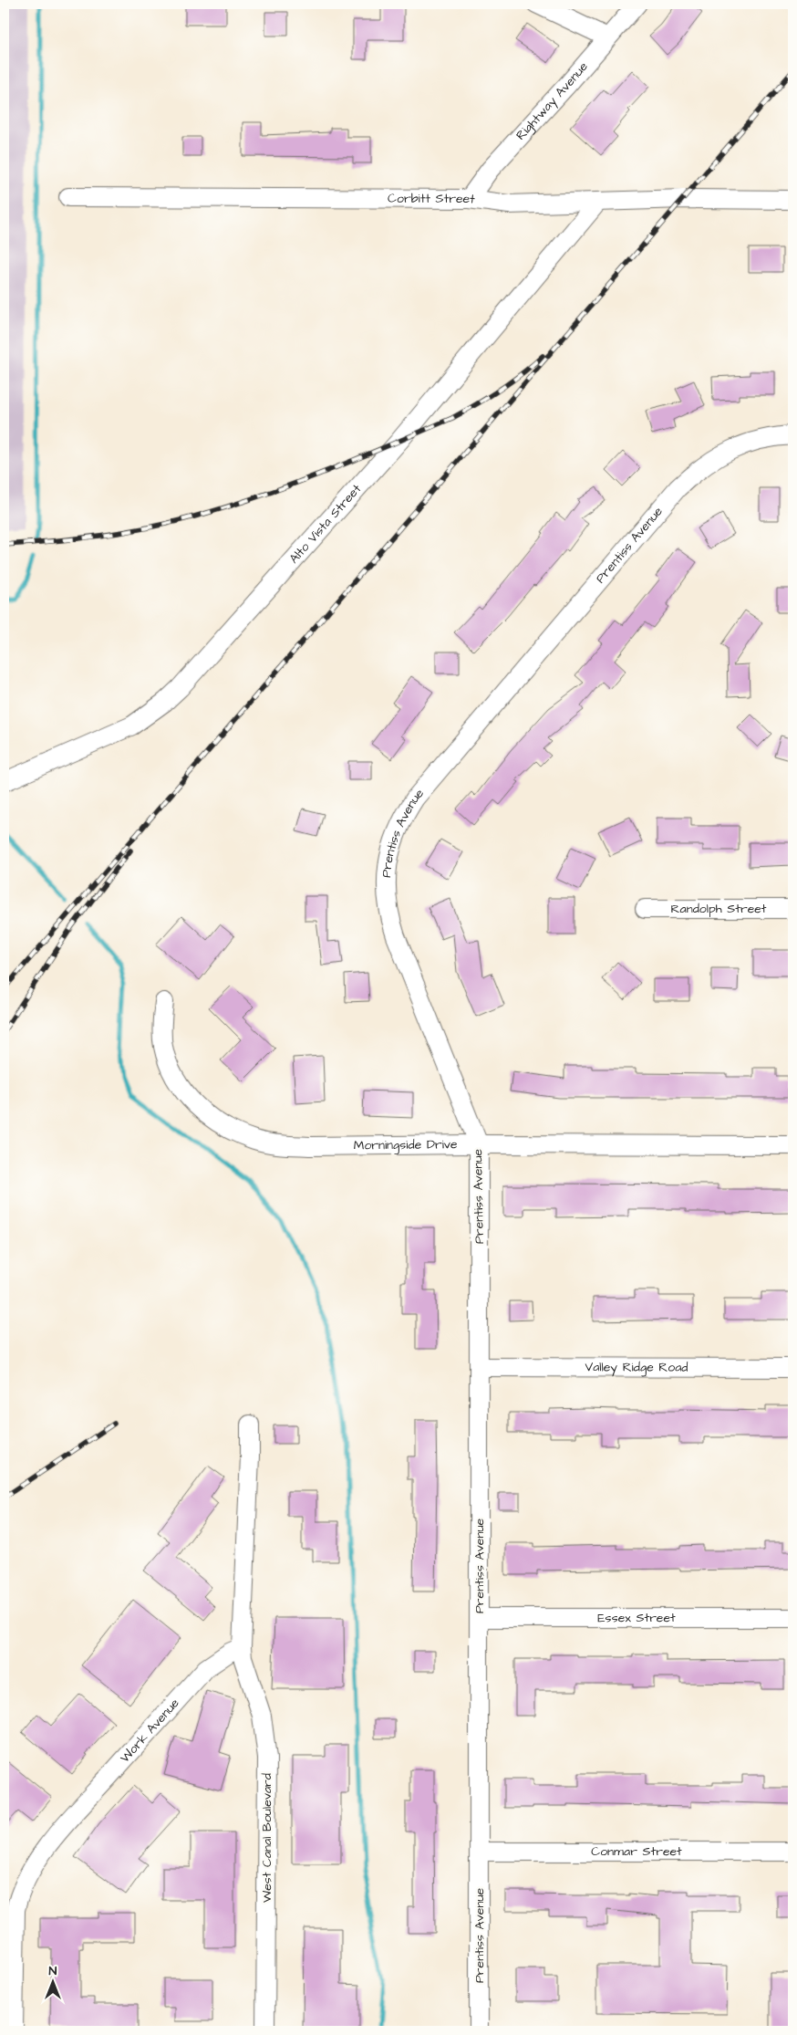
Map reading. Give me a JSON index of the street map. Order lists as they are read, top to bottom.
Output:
{
  "streets": {
    "street": [
      "Rightway Avenue",
      "Corbitt Street",
      "Alto Vista Street",
      "Prentiss Avenue",
      "Randolph Street",
      "Morningside Drive",
      "Valley Ridge Road",
      "Essex Street",
      "Work Avenue",
      "West Canal Boulevard",
      "Conmar Street"
    ]
  },
  "crossings": [
    ["Rightway Avenue", "Corbitt Street"],
    ["Corbitt Street", "Alto Vista Street"],
    ["Prentiss Avenue", "Morningside Drive"],
    ["Prentiss Avenue", "Valley Ridge Road"],
    ["Prentiss Avenue", "Essex Street"],
    ["Prentiss Avenue", "Conmar Street"],
    ["Work Avenue", "West Canal Boulevard"]
  ],
  "north": "top"
}
